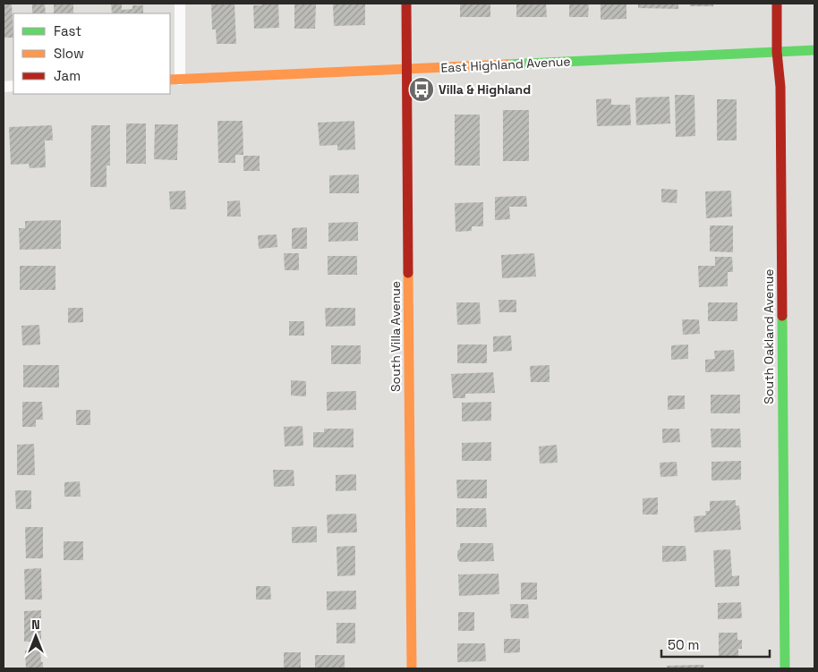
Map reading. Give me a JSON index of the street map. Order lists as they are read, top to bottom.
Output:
{
  "streets": {
    "street": ["East Highland Avenue", "South Villa Avenue", "South Oakland Avenue"]
  },
  "crossings": [
    ["East Highland Avenue", "South Villa Avenue"],
    ["East Highland Avenue", "South Oakland Avenue"]
  ],
  "places": {
    "bus stop": ["Villa & Highland"]
  },
  "legend": ["Fast", "Slow", "Jam"],
  "scale_bar": "50 m",
  "north": "top"
}
